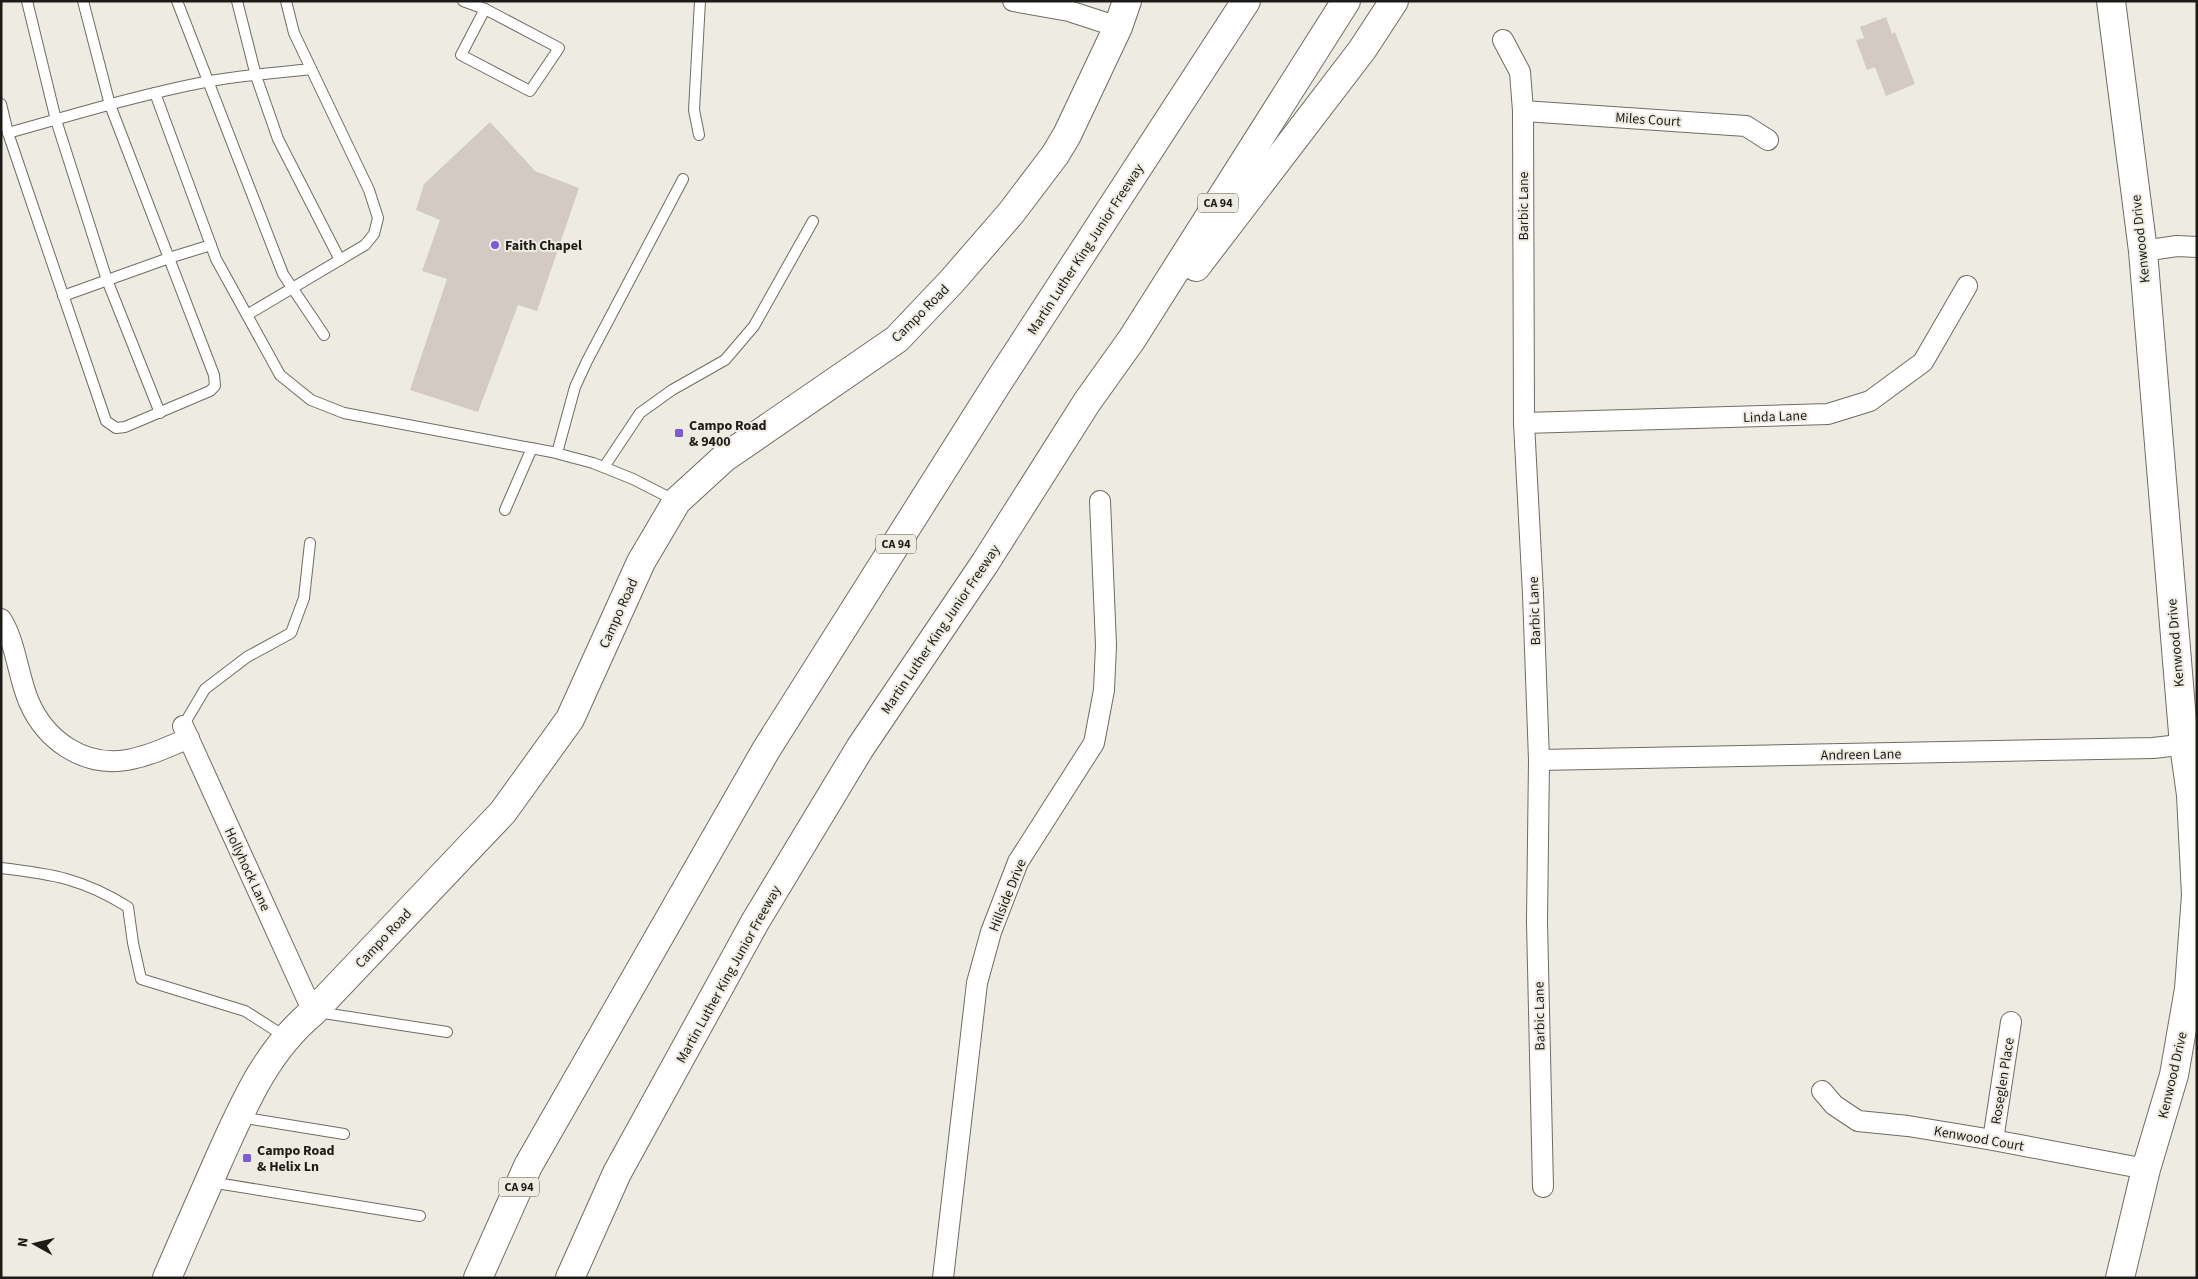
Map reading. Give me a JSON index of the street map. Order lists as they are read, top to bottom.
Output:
{
  "streets": {
    "main road": [
      "CA 94",
      "Kenwood Drive",
      "Martin Luther King Junior Freeway",
      "Campo Road"
    ],
    "street": [
      "Miles Court",
      "Barbic Lane",
      "Linda Lane",
      "Andreen Lane",
      "Hollyhock Lane",
      "Hillside Drive",
      "Roseglen Place",
      "Kenwood Court"
    ]
  },
  "crossings": [
    ["Miles Court", "Barbic Lane"],
    ["Barbic Lane", "Linda Lane"],
    ["Barbic Lane", "Andreen Lane"],
    ["Kenwood Drive", "Andreen Lane"],
    ["Kenwood Drive", "Kenwood Court"],
    ["Campo Road", "Hollyhock Lane"],
    ["Roseglen Place", "Kenwood Court"]
  ],
  "places": {
    "other": ["Faith Chapel"],
    "transit": ["Campo Road & 9400", "Campo Road & Helix Ln"]
  },
  "north": "left"
}
